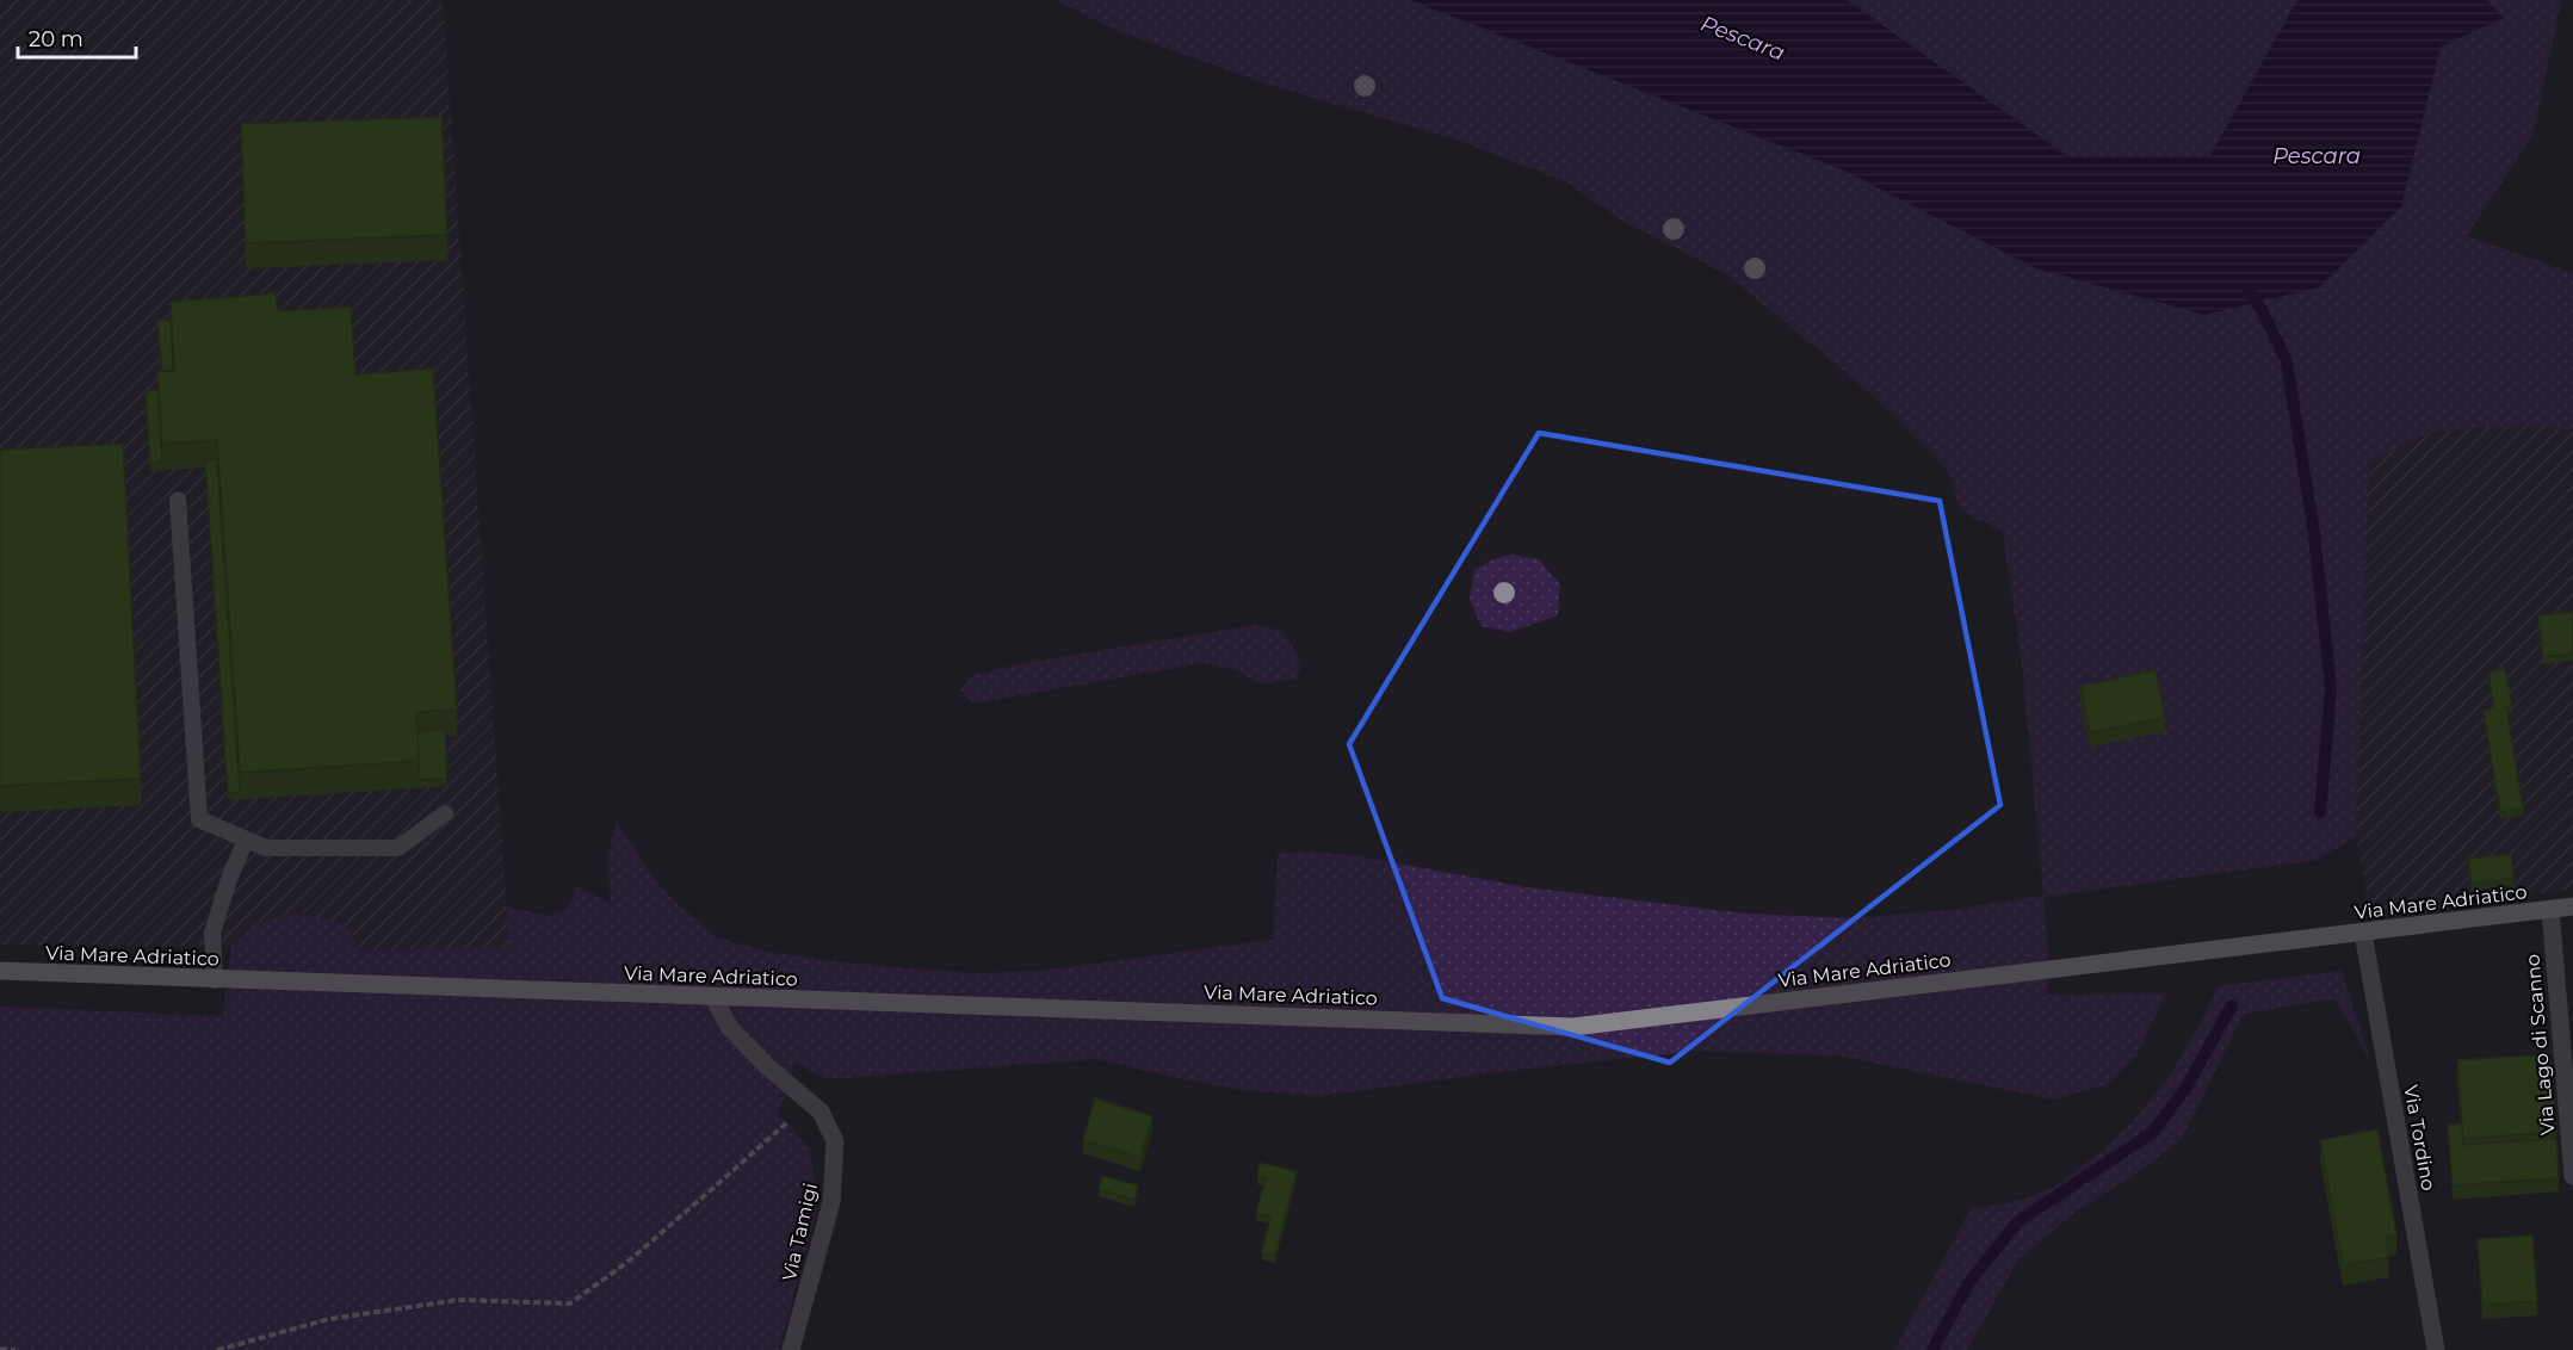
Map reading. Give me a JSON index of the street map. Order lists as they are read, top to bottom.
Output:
{
  "streets": {
    "main road": ["Via Mare Adriatico"],
    "street": ["Via Lago di Scanno", "Via Tordino", "Via Tamigi"]
  },
  "crossings": [
    ["Via Mare Adriatico", "Via Lago di Scanno"],
    ["Via Mare Adriatico", "Via Tordino"],
    ["Via Mare Adriatico", "Via Tamigi"]
  ],
  "water": ["Pescara"],
  "scale_bar": "20 m"
}
